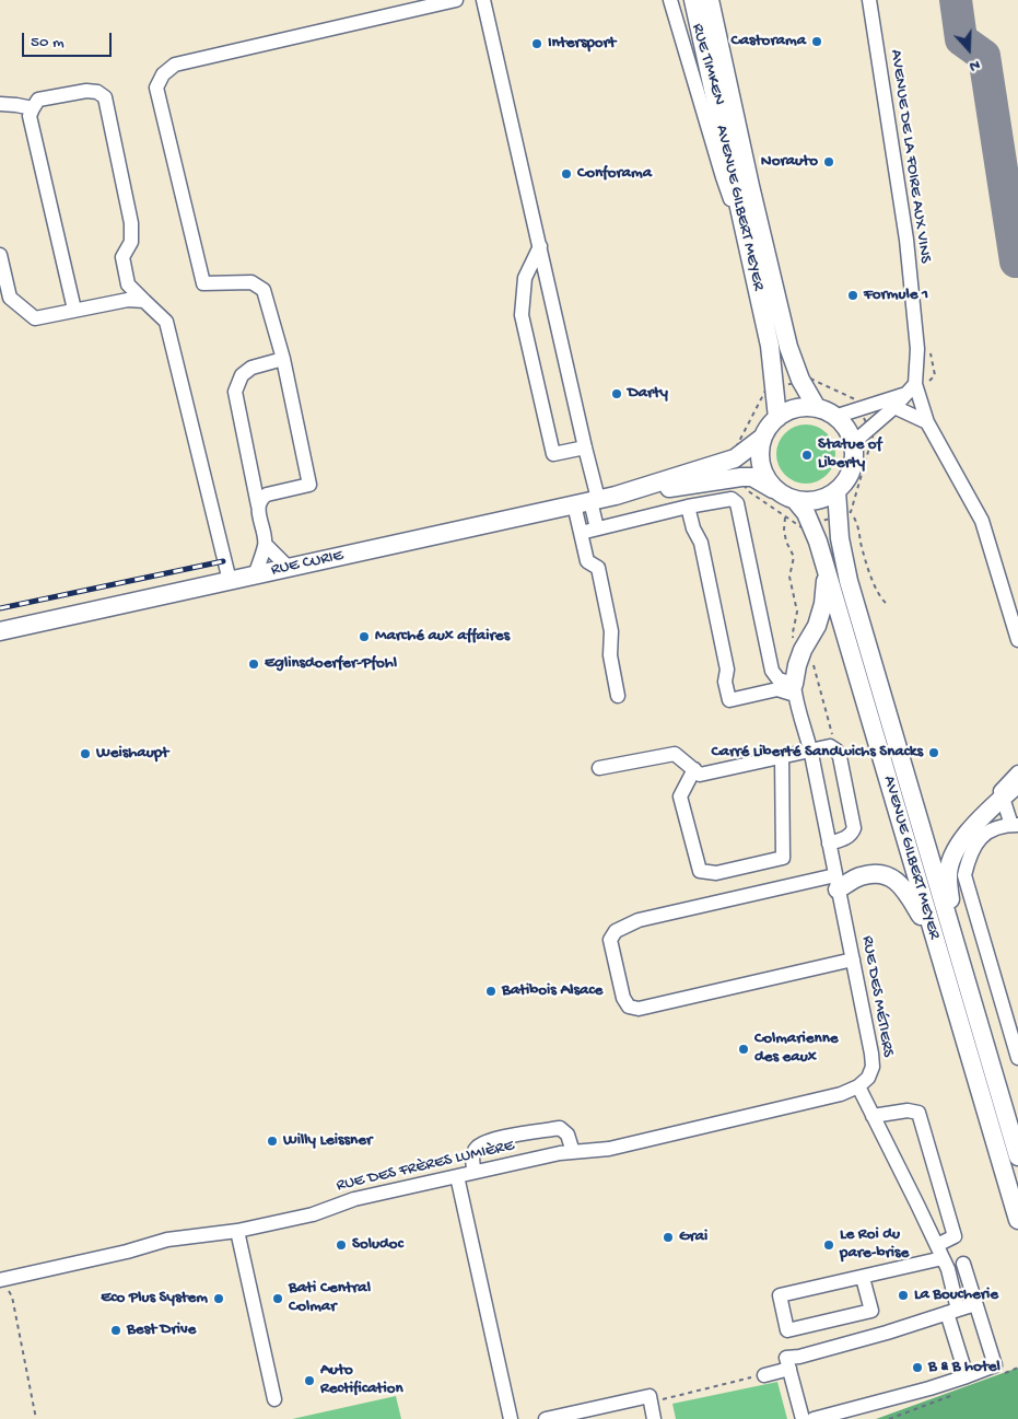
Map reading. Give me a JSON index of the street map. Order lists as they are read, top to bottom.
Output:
{
  "streets": {
    "main road": ["AVENUE GILBERT MEYER", "RUE CURIE"],
    "street": [
      "RUE TIMKEN",
      "AVENUE DE LA FOIRE AUX VINS",
      "RUE DES MÉTIERS",
      "RUE DES FRÈRES LUMIÈRE"
    ]
  },
  "crossings": [
    ["RUE TIMKEN", "AVENUE GILBERT MEYER"],
    ["AVENUE GILBERT MEYER", "RUE CURIE"],
    ["RUE DES MÉTIERS", "RUE DES FRÈRES LUMIÈRE"]
  ],
  "places": [
    "Castorama",
    "Intersport",
    "Norauto",
    "Conforama",
    "Formule 1",
    "Darty",
    "Statue of Liberty",
    "Marché aux affaires",
    "Eglinsdoerfer-Pfohl",
    "Carré Liberté Sandwichs Snacks",
    "Weishaupt",
    "Batibois Alsace",
    "Colmarienne des eaux",
    "Willy Leissner",
    "Grai",
    "Soludoc",
    "Le Roi du pare-brise",
    "La Boucherie",
    "Eco Plus System",
    "Bati Central Colmar",
    "Best Drive",
    "B & B hotel",
    "Auto Rectification"
  ],
  "scale_bar": "50 m",
  "north": "bottom"
}
